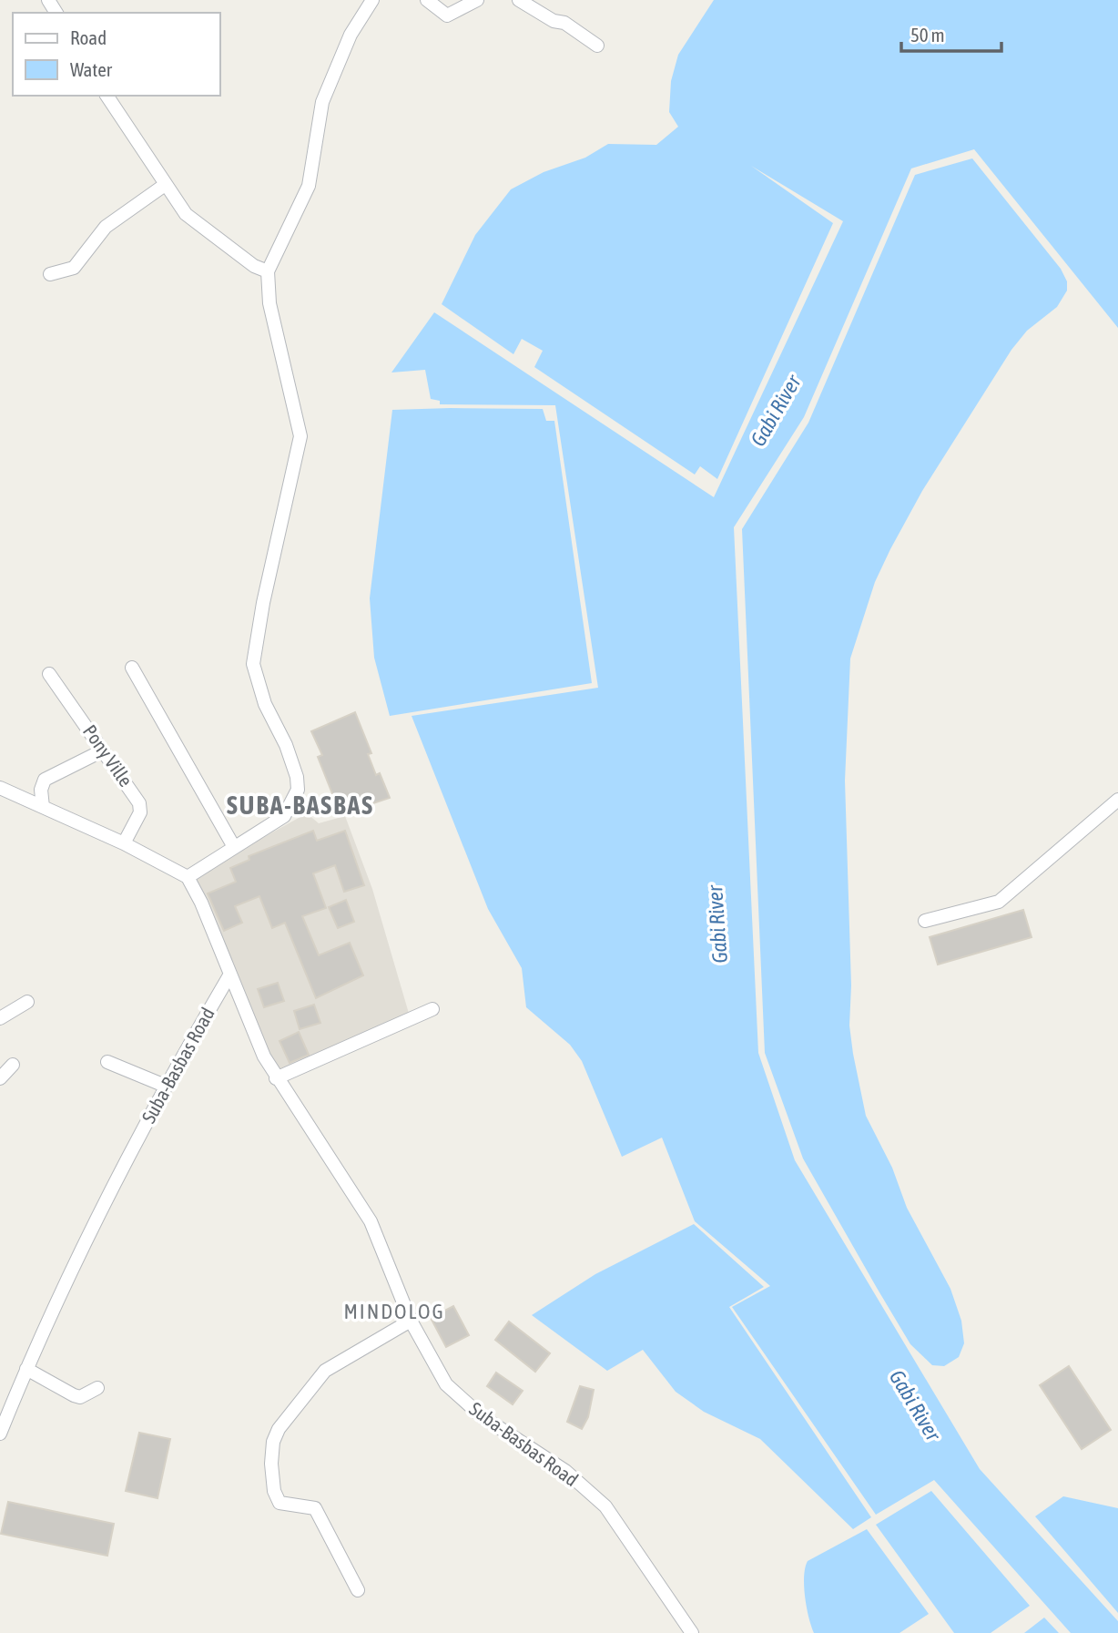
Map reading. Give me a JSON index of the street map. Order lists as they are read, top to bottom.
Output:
{
  "streets": {
    "street": ["Pony Ville", "Suba-Basbas Road"]
  },
  "districts": ["SUBA-BASBAS", "MINDOLOG"],
  "water": ["Gabi River"],
  "legend": ["Road", "Water"],
  "scale_bar": "50 m"
}
